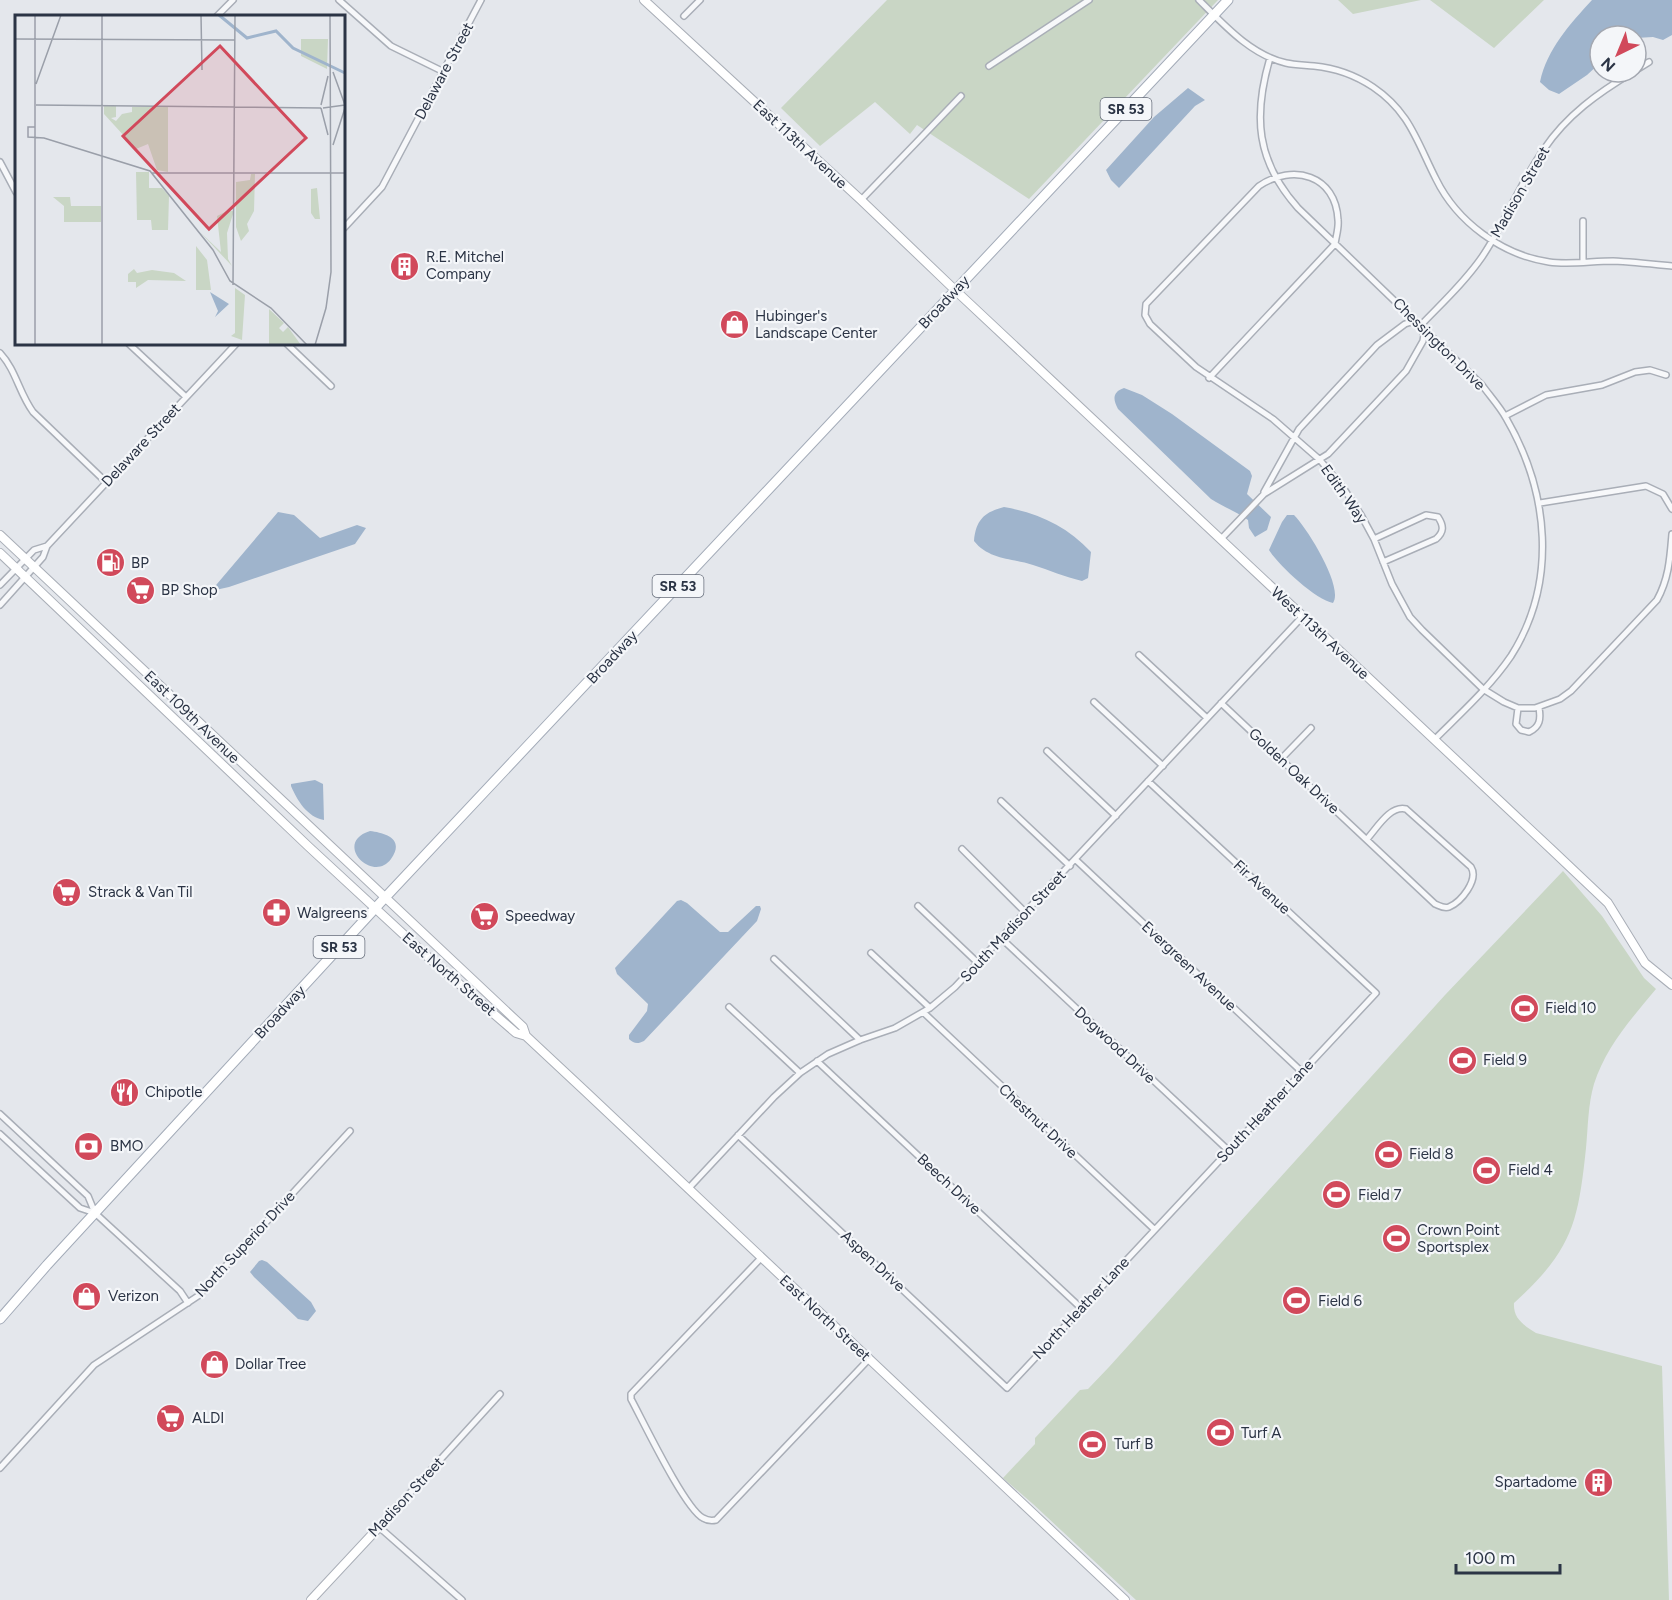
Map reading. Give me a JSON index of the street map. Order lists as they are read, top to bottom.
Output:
{
  "streets": {
    "main road": ["SR 53", "Broadway"],
    "street": [
      "Delaware Street",
      "East 113th Avenue",
      "Madison Street",
      "Chessington Drive",
      "Edith Way",
      "West 113th Avenue",
      "East 109th Avenue",
      "Golden Oak Drive",
      "Fir Avenue",
      "South Madison Street",
      "Evergreen Avenue",
      "East North Street",
      "Dogwood Drive",
      "South Heather Lane",
      "Chestnut Drive",
      "Beech Drive",
      "North Superior Drive",
      "Aspen Drive",
      "North Heather Lane"
    ]
  },
  "crossings": [
    ["Delaware Street", "East 109th Avenue"],
    ["East 113th Avenue", "Broadway"],
    ["East 113th Avenue", "West 113th Avenue"],
    ["Madison Street", "Chessington Drive"],
    ["Madison Street", "Edith Way"],
    ["Madison Street", "West 113th Avenue"],
    ["Broadway", "West 113th Avenue"],
    ["Broadway", "East 109th Avenue"],
    ["Broadway", "East North Street"],
    ["Chessington Drive", "Edith Way"],
    ["Chessington Drive", "West 113th Avenue"],
    ["West 113th Avenue", "South Madison Street"],
    ["East 109th Avenue", "East North Street"],
    ["Golden Oak Drive", "South Madison Street"],
    ["Fir Avenue", "South Madison Street"],
    ["Fir Avenue", "South Heather Lane"],
    ["South Madison Street", "Evergreen Avenue"],
    ["South Madison Street", "East North Street"],
    ["South Madison Street", "Dogwood Drive"],
    ["South Madison Street", "Chestnut Drive"],
    ["South Madison Street", "Beech Drive"],
    ["South Madison Street", "Aspen Drive"],
    ["Evergreen Avenue", "South Heather Lane"],
    ["Dogwood Drive", "South Heather Lane"],
    ["South Heather Lane", "Chestnut Drive"],
    ["South Heather Lane", "North Heather Lane"],
    ["Chestnut Drive", "North Heather Lane"],
    ["Beech Drive", "North Heather Lane"],
    ["Aspen Drive", "North Heather Lane"]
  ],
  "places": {
    "building": ["R.E. Mitchel Company", "Spartadome"],
    "shop": ["Hubinger's Landscape Center", "Verizon", "Dollar Tree"],
    "fuel station": ["BP"],
    "supermarket": [
      "BP Shop",
      "Strack & Van Til",
      "Speedway",
      "ALDI"
    ],
    "pharmacy": ["Walgreens"],
    "sports": [
      "Field 10",
      "Field 9",
      "Field 8",
      "Field 4",
      "Field 7",
      "Crown Point Sportsplex",
      "Field 6",
      "Turf A",
      "Turf B"
    ],
    "restaurant": ["Chipotle"],
    "bank": ["BMO"]
  },
  "scale_bar": "100 m",
  "north": "bottom left"
}
